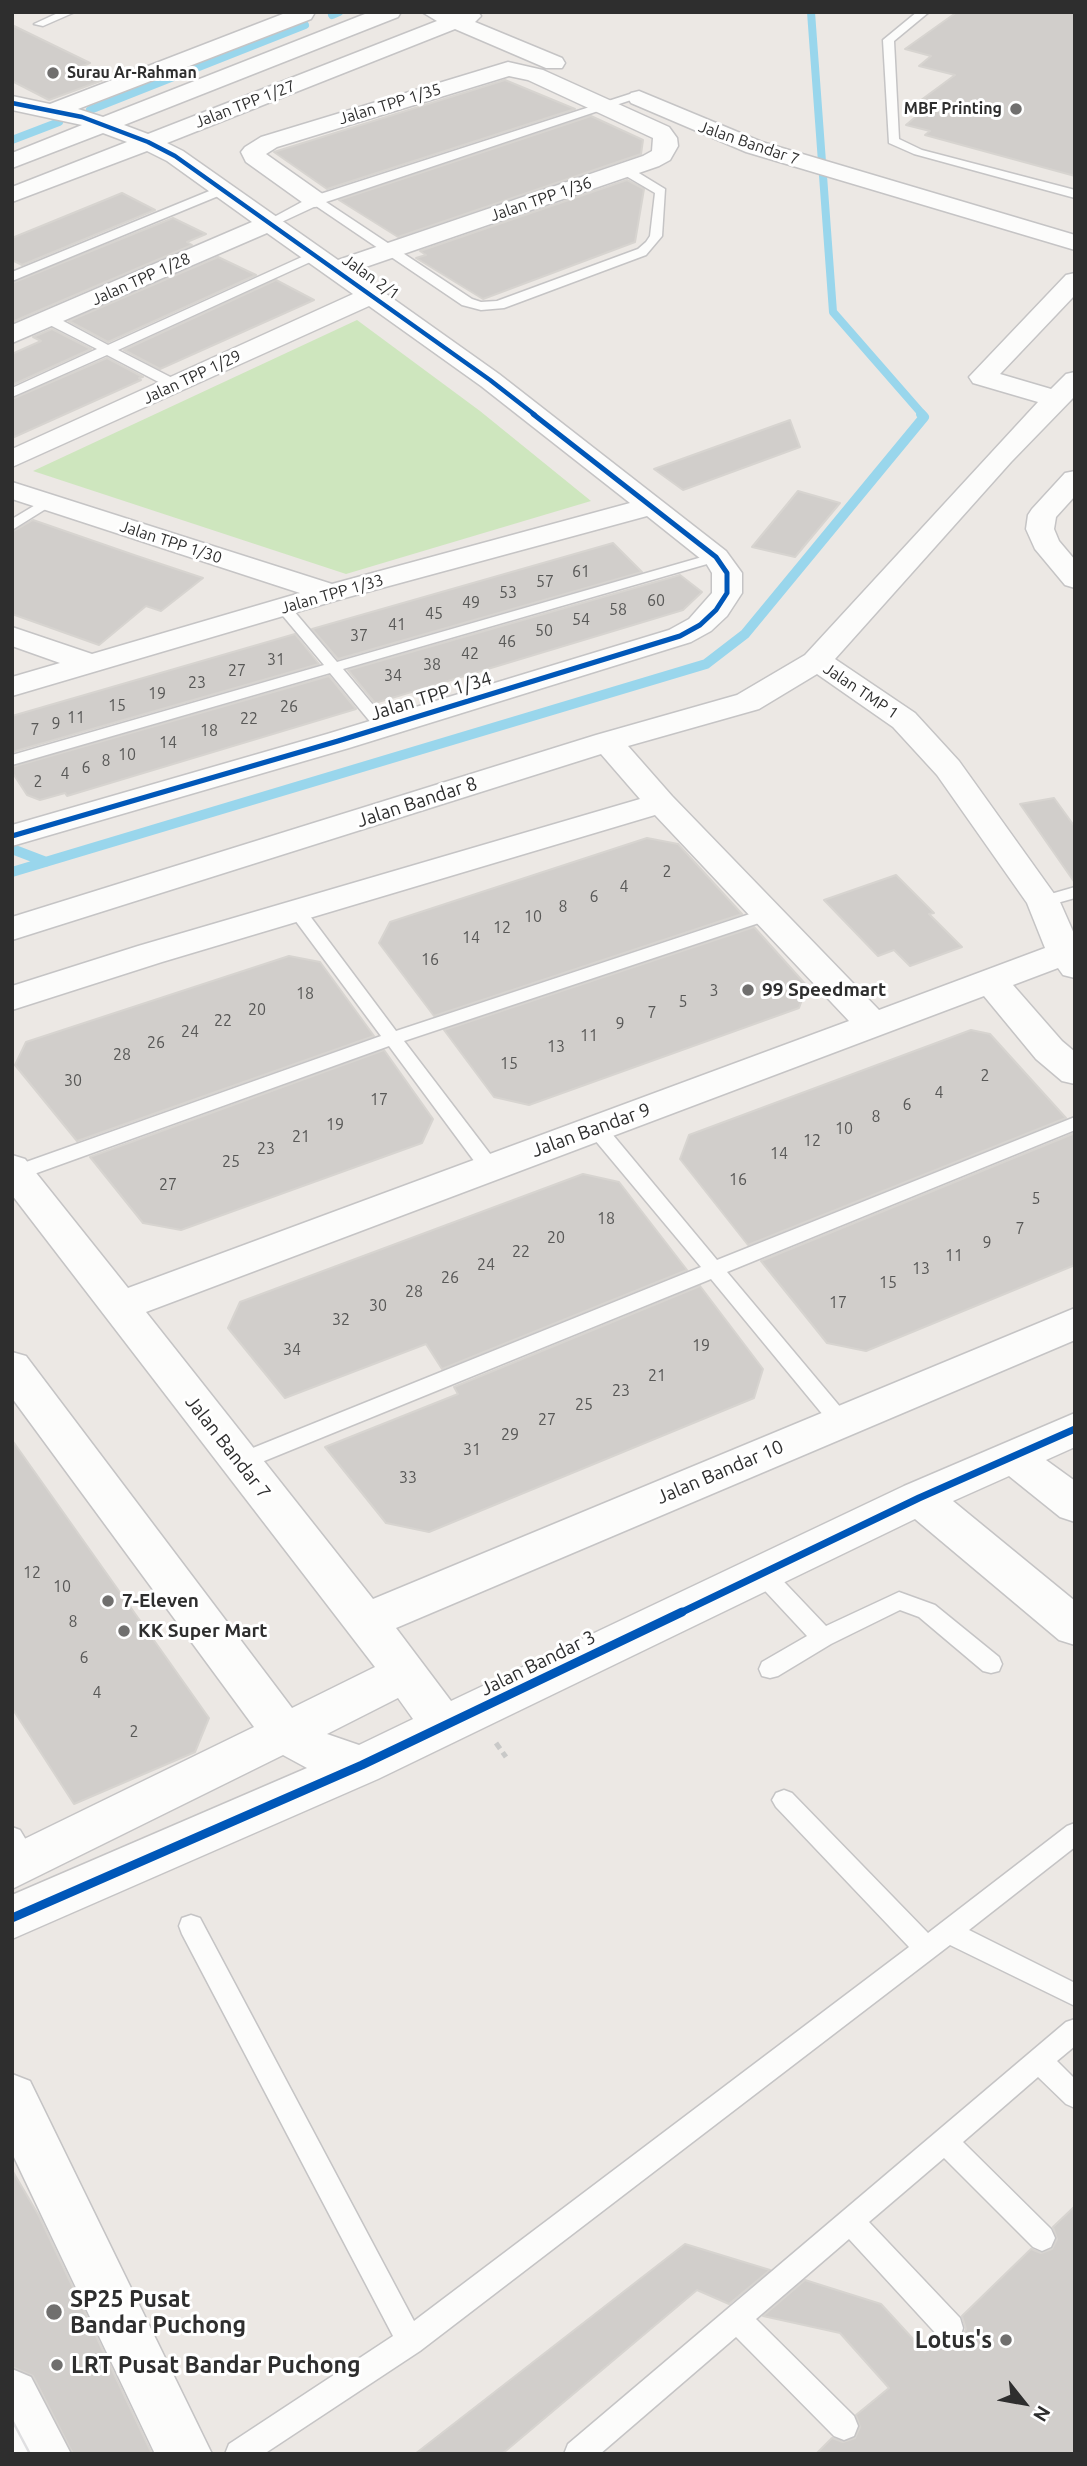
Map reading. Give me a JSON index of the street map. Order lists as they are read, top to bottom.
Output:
{
  "streets": {
    "street": [
      "Jalan TPP 1/27",
      "Jalan TPP 1/35",
      "Jalan Bandar 7",
      "Jalan TPP 1/36",
      "Jalan 2/1",
      "Jalan TPP 1/28",
      "Jalan TPP 1/29",
      "Jalan TPP 1/30",
      "Jalan TPP 1/33",
      "Jalan TMP 1",
      "Jalan TPP 1/34",
      "Jalan Bandar 8",
      "Jalan Bandar 9",
      "Jalan Bandar 10",
      "Jalan Bandar 3"
    ]
  },
  "crossings": [
    ["Jalan TPP 1/27", "Jalan Bandar 7"],
    ["Jalan TPP 1/27", "Jalan 2/1"],
    ["Jalan TPP 1/35", "Jalan TPP 1/36"],
    ["Jalan Bandar 7", "Jalan Bandar 9"],
    ["Jalan Bandar 7", "Jalan Bandar 10"],
    ["Jalan Bandar 7", "Jalan Bandar 3"],
    ["Jalan TPP 1/36", "Jalan 2/1"],
    ["Jalan 2/1", "Jalan TPP 1/28"],
    ["Jalan 2/1", "Jalan TPP 1/29"],
    ["Jalan 2/1", "Jalan TPP 1/33"],
    ["Jalan TPP 1/30", "Jalan TPP 1/33"],
    ["Jalan TMP 1", "Jalan Bandar 8"],
    ["Jalan TMP 1", "Jalan Bandar 9"]
  ],
  "places": [
    "Surau Ar-Rahman",
    "MBF Printing",
    "99 Speedmart",
    "7-Eleven",
    "KK Super Mart",
    "SP25 Pusat Bandar Puchong",
    "Lotus's",
    "LRT Pusat Bandar Puchong"
  ],
  "house_numbers": [
    "61",
    "57",
    "53",
    "60",
    "49",
    "58",
    "45",
    "54",
    "41",
    "50",
    "37",
    "46",
    "42",
    "31",
    "38",
    "27",
    "34",
    "23",
    "19",
    "15",
    "26",
    "11",
    "22",
    "9",
    "7",
    "18",
    "14",
    "10",
    "8",
    "6",
    "4",
    "2",
    "2",
    "4",
    "6",
    "8",
    "10",
    "12",
    "14",
    "16",
    "3",
    "18",
    "5",
    "20",
    "7",
    "22",
    "9",
    "24",
    "11",
    "26",
    "13",
    "28",
    "15",
    "2",
    "30",
    "4",
    "17",
    "6",
    "8",
    "19",
    "10",
    "21",
    "12",
    "23",
    "14",
    "25",
    "16",
    "27",
    "5",
    "18",
    "7",
    "20",
    "9",
    "22",
    "11",
    "24",
    "13",
    "26",
    "15",
    "28",
    "17",
    "30",
    "32",
    "19",
    "34",
    "21",
    "23",
    "25",
    "27",
    "29",
    "31",
    "33",
    "12",
    "10",
    "8",
    "6",
    "4",
    "2"
  ],
  "north": "bottom right"
}
